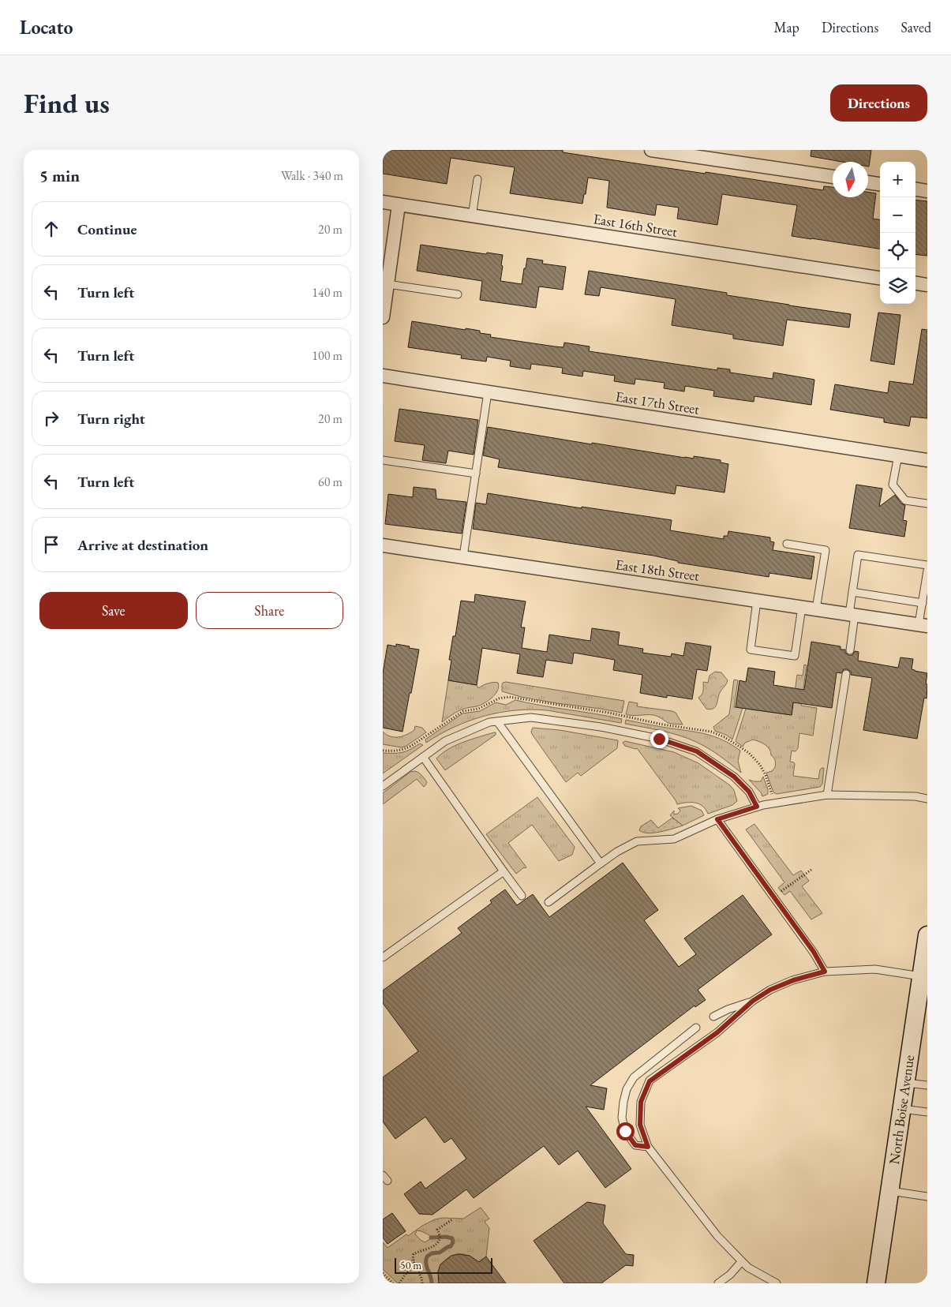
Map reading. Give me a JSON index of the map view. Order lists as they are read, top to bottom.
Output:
{
  "streets": {
    "street": [
      "East 16th Street",
      "East 17th Street",
      "East 18th Street",
      "North Boise Avenue"
    ]
  },
  "scale_bar": "50 m",
  "north": "bottom",
  "page": {
    "header": "Locato",
    "nav": ["Map", "Directions", "Saved"],
    "buttons": [
      "Directions",
      ["Save", "Share"]
    ],
    "title": "Find us",
    "heading": ["5 min", "Walk · 340 m"],
    "map_buttons": ["+", "−"],
    "list": [
      ["Continue", "20 m"],
      ["Turn left", "140 m"],
      ["Turn left", "100 m"],
      ["Turn right", "20 m"],
      ["Turn left", "60 m"],
      "Arrive at destination"
    ],
    "scale": "50 m"
  }
}
